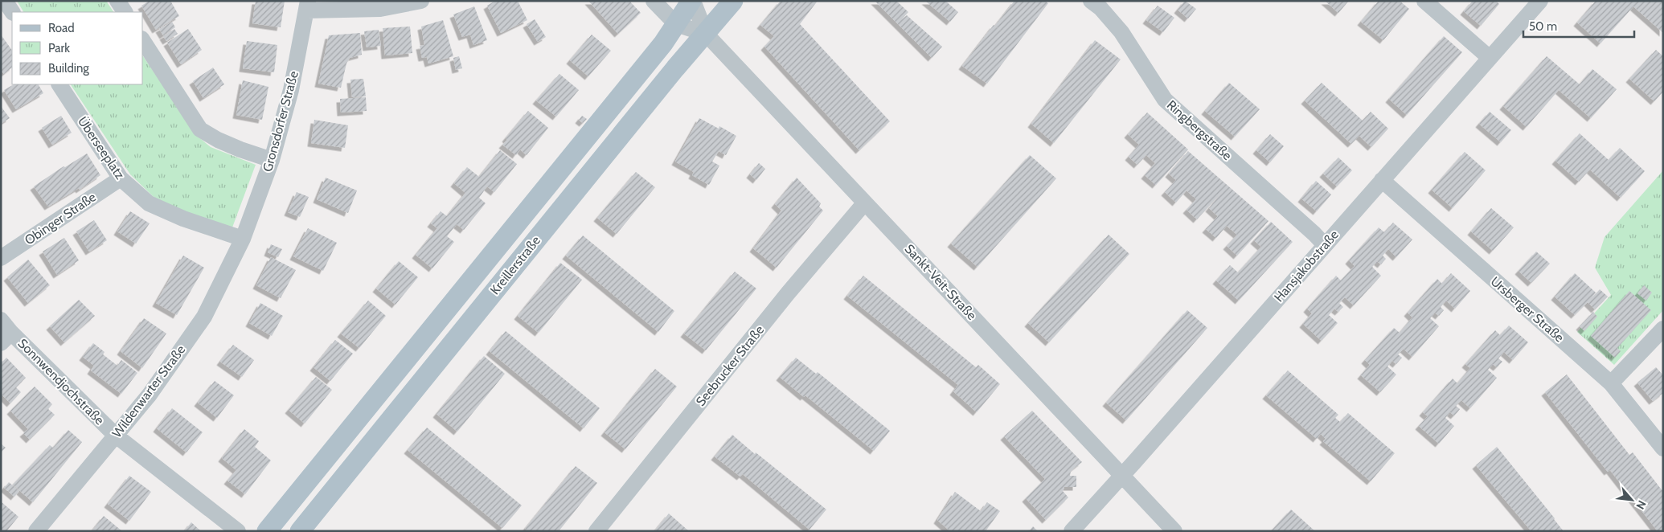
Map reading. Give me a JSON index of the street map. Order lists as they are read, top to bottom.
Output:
{
  "streets": {
    "main road": ["Kreillerstraße"],
    "street": [
      "Gronsdorfer Straße",
      "Ringbergstraße",
      "Überseeplatz",
      "Obinger Straße",
      "Hansjakobstraße",
      "Sankt-Veit-Straße",
      "Ursberger Straße",
      "Seebrucker Straße",
      "Sonnwendjochstraße",
      "Wildenwarter Straße"
    ]
  },
  "crossings": [
    ["Gronsdorfer Straße", "Überseeplatz"],
    ["Gronsdorfer Straße", "Wildenwarter Straße"],
    ["Ringbergstraße", "Hansjakobstraße"],
    ["Überseeplatz", "Obinger Straße"],
    ["Überseeplatz", "Wildenwarter Straße"],
    ["Kreillerstraße", "Sankt-Veit-Straße"],
    ["Hansjakobstraße", "Sankt-Veit-Straße"],
    ["Hansjakobstraße", "Ursberger Straße"],
    ["Sankt-Veit-Straße", "Seebrucker Straße"],
    ["Sonnwendjochstraße", "Wildenwarter Straße"]
  ],
  "legend": ["Road", "Park", "Building"],
  "scale_bar": "50 m",
  "north": "bottom right"
}
